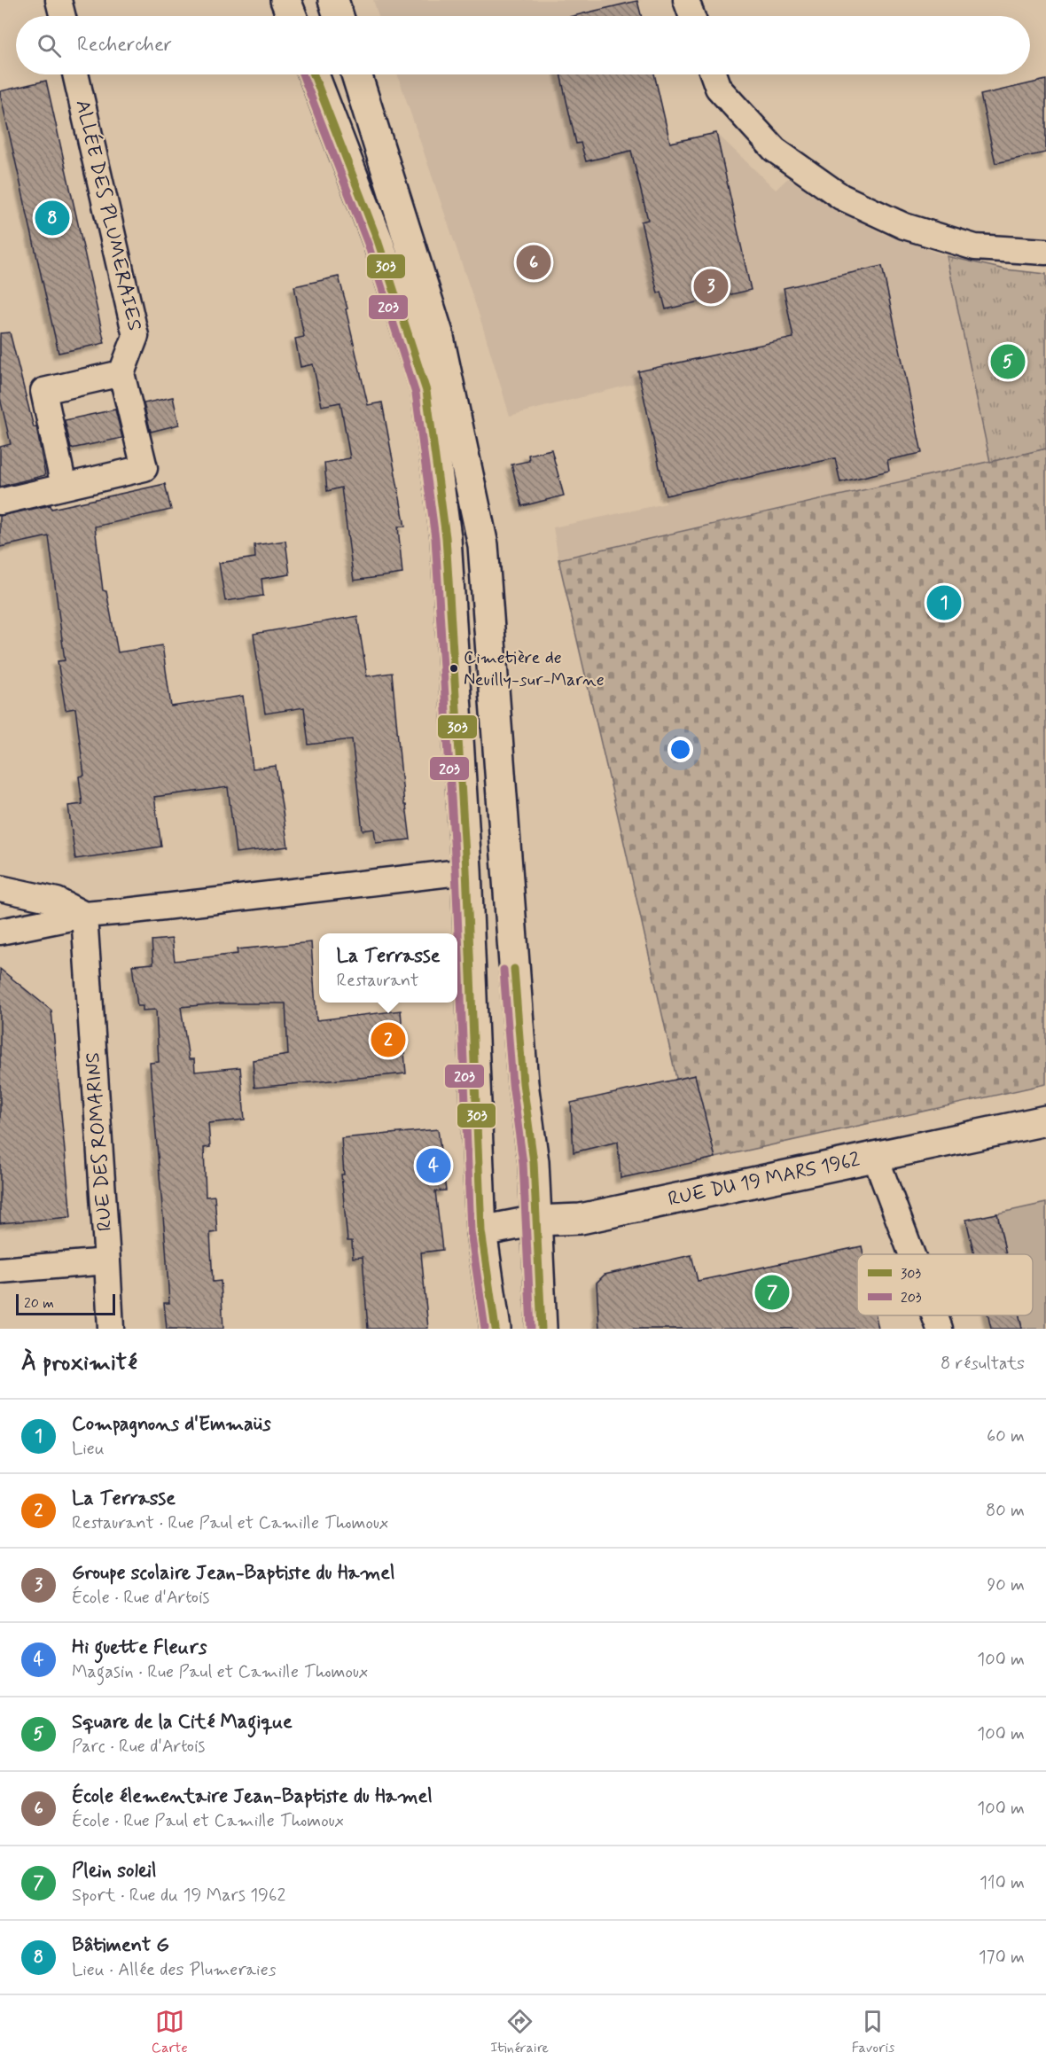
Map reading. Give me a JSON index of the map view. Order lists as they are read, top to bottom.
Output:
{
  "streets": {
    "main road": ["RUE DU 19 MARS 1962"],
    "street": ["ALLÉE DES PLUMERAIES", "RUE DES ROMARINS"]
  },
  "places": ["Cimetière de Neuilly-sur-Marne"],
  "lines": ["transit line 303", "transit line 203"],
  "legend": ["303", "203"],
  "scale_bar": "20 m",
  "page": {
    "search": "Rechercher",
    "pins": [
      "8",
      "6",
      "3",
      "5",
      "1",
      "2",
      "4",
      "7"
    ],
    "popup": ["La Terrasse", "Restaurant"],
    "scale": "20 m",
    "heading": ["À proximité", "8 résultats"],
    "list": [
      {
        "mark": "1",
        "name": "Compagnons d'Emmaüs",
        "note": "Lieu",
        "value": "60 m"
      },
      {
        "mark": "2",
        "name": "La Terrasse",
        "note": "Restaurant · Rue Paul et Camille Thomoux",
        "value": "80 m"
      },
      {
        "mark": "3",
        "name": "Groupe scolaire Jean-Baptiste du Hamel",
        "note": "École · Rue d'Artois",
        "value": "90 m"
      },
      {
        "mark": "4",
        "name": "Hi guette Fleurs",
        "note": "Magasin · Rue Paul et Camille Thomoux",
        "value": "100 m"
      },
      {
        "mark": "5",
        "name": "Square de la Cité Magique",
        "note": "Parc · Rue d'Artois",
        "value": "100 m"
      },
      {
        "mark": "6",
        "name": "École élementaire Jean-Baptiste du Hamel",
        "note": "École · Rue Paul et Camille Thomoux",
        "value": "100 m"
      },
      {
        "mark": "7",
        "name": "Plein soleil",
        "note": "Sport · Rue du 19 Mars 1962",
        "value": "110 m"
      },
      {
        "mark": "8",
        "name": "Bâtiment G",
        "note": "Lieu · Allée des Plumeraies",
        "value": "170 m"
      }
    ],
    "nav": ["Carte", "Itinéraire", "Favoris"]
  }
}
